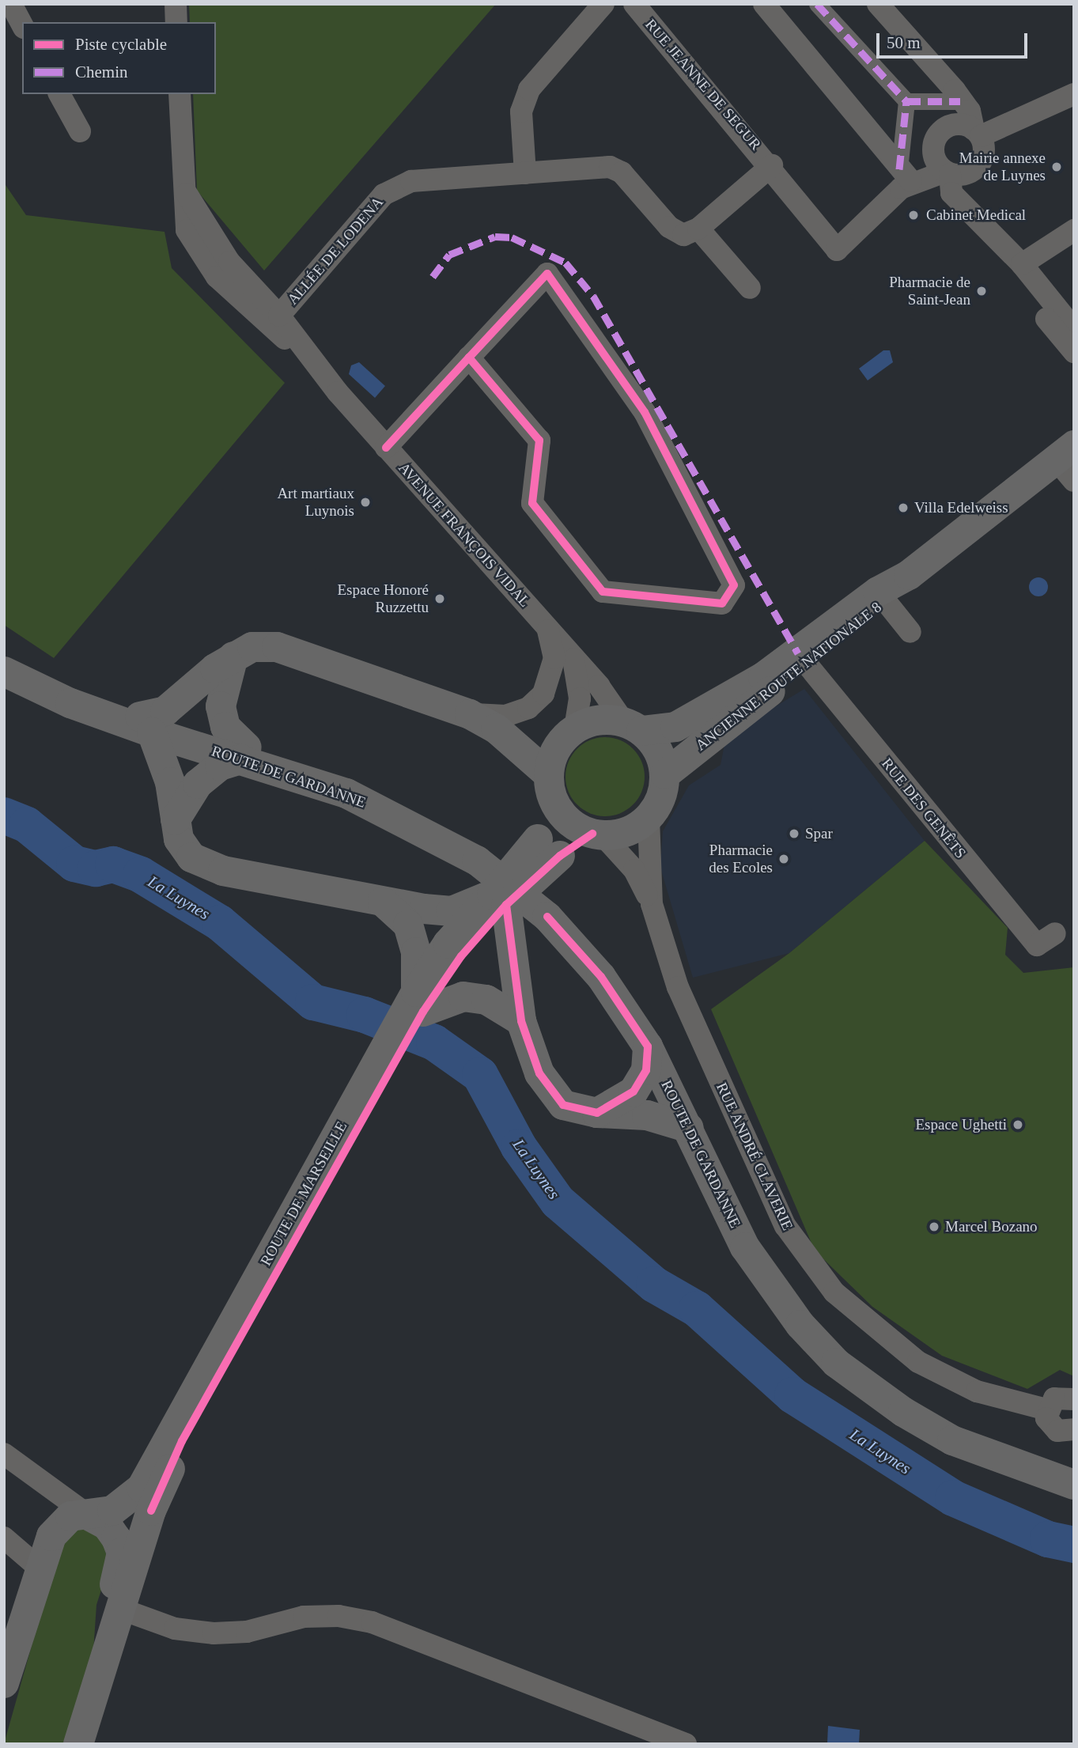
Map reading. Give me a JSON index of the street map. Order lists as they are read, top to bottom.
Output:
{
  "streets": {
    "main road": ["ANCIENNE ROUTE NATIONALE 8", "ROUTE DE GARDANNE", "ROUTE DE MARSEILLE"],
    "street": [
      "RUE JEANNE DE SEGUR",
      "ALLÉE DE LODENA",
      "AVENUE FRANÇOIS VIDAL",
      "RUE DES GENÊTS",
      "RUE ANDRÉ CLAVERIE"
    ]
  },
  "crossings": [
    ["ALLÉE DE LODENA", "AVENUE FRANÇOIS VIDAL"],
    ["AVENUE FRANÇOIS VIDAL", "ANCIENNE ROUTE NATIONALE 8"],
    ["AVENUE FRANÇOIS VIDAL", "RUE ANDRÉ CLAVERIE"],
    ["ANCIENNE ROUTE NATIONALE 8", "RUE DES GENÊTS"],
    ["ANCIENNE ROUTE NATIONALE 8", "RUE ANDRÉ CLAVERIE"]
  ],
  "water": ["La Luynes"],
  "places": [
    "Mairie annexe de Luynes",
    "Cabinet Medical",
    "Pharmacie de Saint-Jean",
    "Art martiaux Luynois",
    "Villa Edelweiss",
    "Espace Honoré Ruzzettu",
    "Spar",
    "Pharmacie des Ecoles",
    "Espace Ughetti",
    "Marcel Bozano"
  ],
  "legend": ["Piste cyclable", "Chemin"],
  "scale_bar": "50 m"
}
